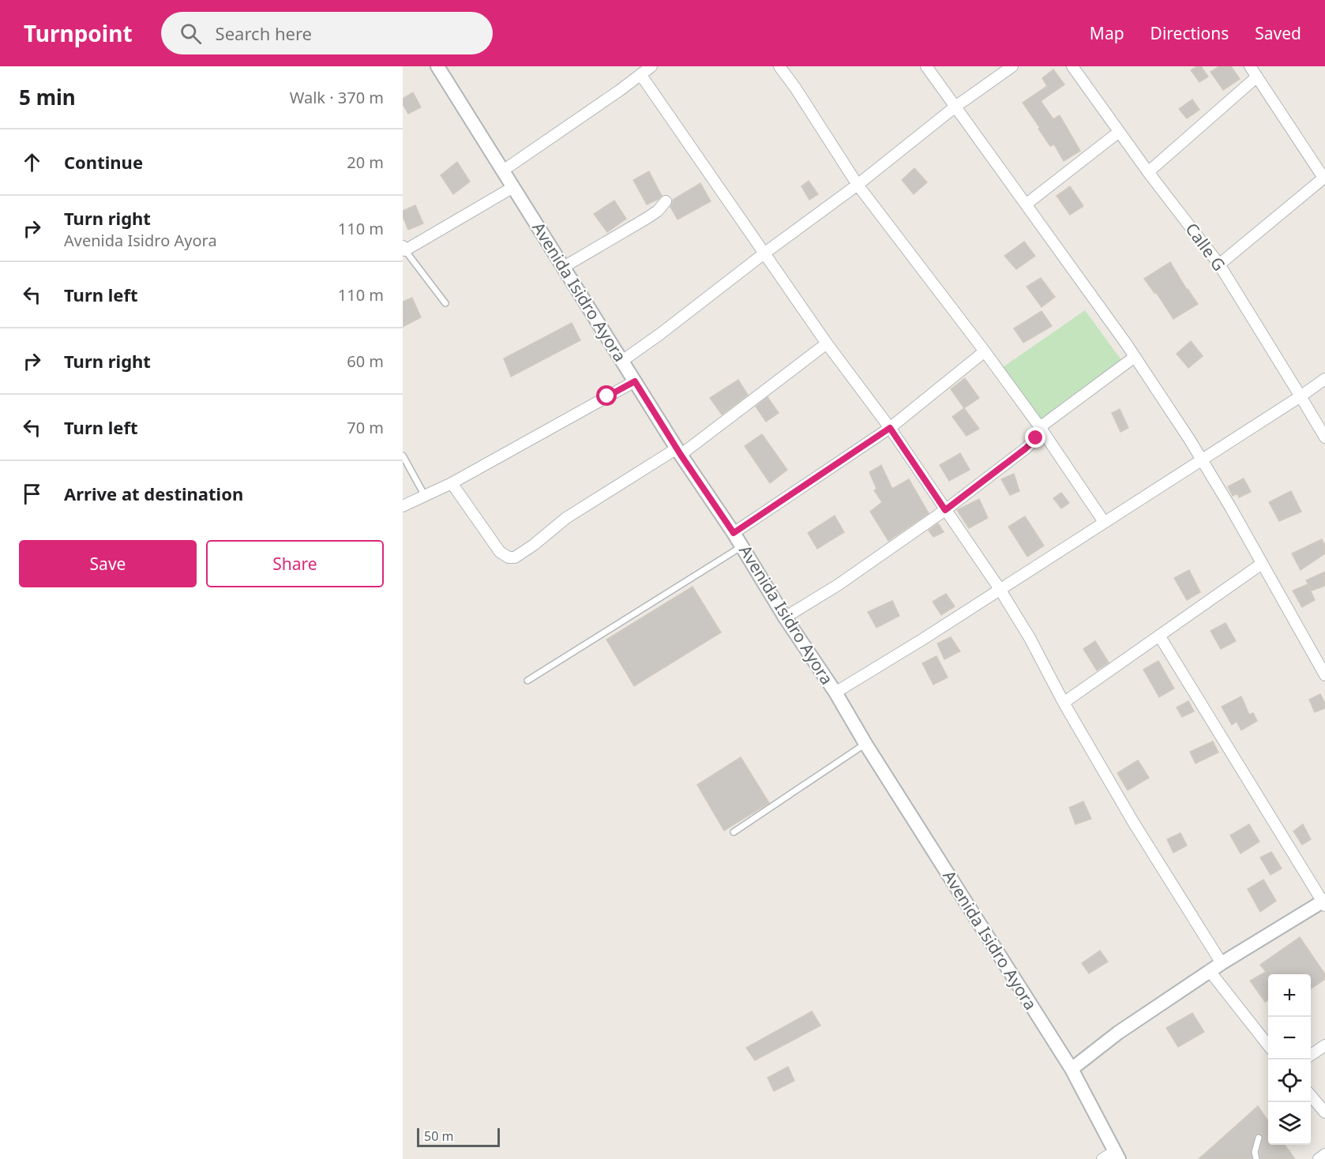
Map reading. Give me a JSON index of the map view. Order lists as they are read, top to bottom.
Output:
{
  "streets": {
    "street": ["Calle G", "Avenida Isidro Ayora"]
  },
  "scale_bar": "50 m",
  "page": {
    "header": "Turnpoint",
    "search": "Search here",
    "nav": ["Map", "Directions", "Saved"],
    "heading": ["5 min", "Walk · 370 m"],
    "list": [
      ["Continue", "20 m"],
      ["Turn right", "Avenida Isidro Ayora", "110 m"],
      ["Turn left", "110 m"],
      ["Turn right", "60 m"],
      ["Turn left", "70 m"],
      "Arrive at destination"
    ],
    "buttons": ["Save", "Share"],
    "map_buttons": ["+", "−"],
    "scale": "50 m"
  }
}
